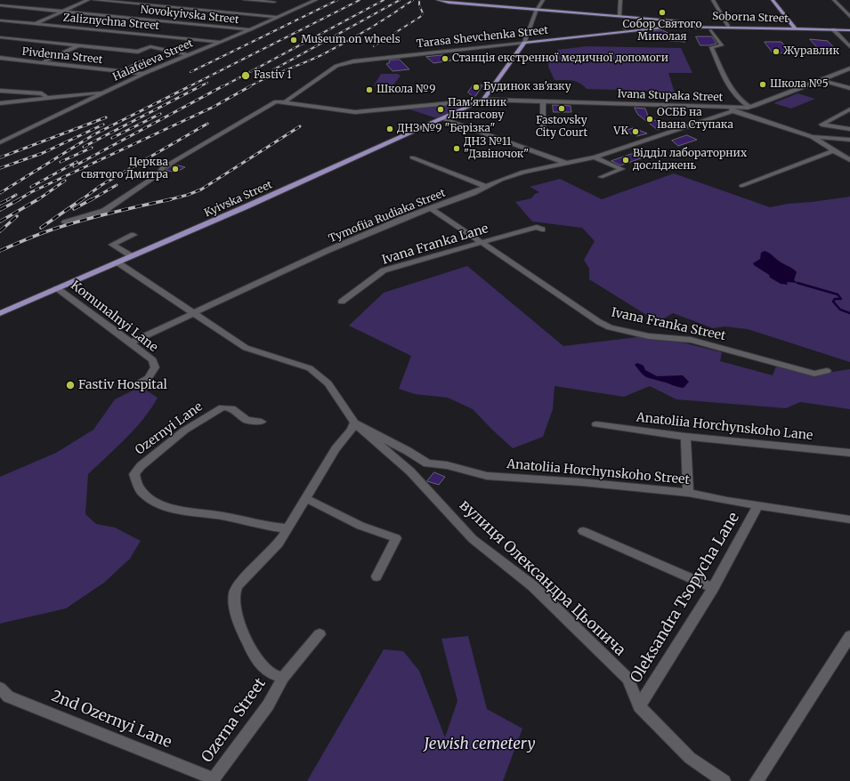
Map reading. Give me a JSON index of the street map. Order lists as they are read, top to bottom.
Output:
{
  "streets": {
    "main road": ["Soborna Street", "Tarasa Shevchenka Street", "Kyivska Street"],
    "street": [
      "Novokyivska Street",
      "Zaliznychna Street",
      "Pivdenna Street",
      "Halafeieva Street",
      "Ivana Stupaka Street",
      "Tymofiia Rudiaka Street",
      "Ivana Franka Lane",
      "Komunalnyi Lane",
      "Ivana Franka Street",
      "Anatoliia Horchynskoho Lane",
      "Ozernyi Lane",
      "Anatoliia Horchynskoho Street",
      "вулиця Олександра Цьопича",
      "Oleksandra Tsopycha Lane",
      "2nd Ozernyi Lane",
      "Ozerna Street"
    ]
  },
  "crossings": [
    ["Novokyivska Street", "Halafeieva Street"],
    ["Soborna Street", "Tarasa Shevchenka Street"],
    ["Zaliznychna Street", "Halafeieva Street"],
    ["Tarasa Shevchenka Street", "Ivana Stupaka Street"],
    ["Pivdenna Street", "Halafeieva Street"],
    ["Ivana Stupaka Street", "Kyivska Street"],
    ["Ivana Stupaka Street", "Tymofiia Rudiaka Street"],
    ["Kyivska Street", "Komunalnyi Lane"],
    ["Kyivska Street", "вулиця Олександра Цьопича"],
    ["Tymofiia Rudiaka Street", "Komunalnyi Lane"],
    ["Tymofiia Rudiaka Street", "Ivana Franka Street"],
    ["Tymofiia Rudiaka Street", "вулиця Олександра Цьопича"],
    ["Ivana Franka Lane", "Ivana Franka Street"],
    ["Ozernyi Lane", "Ozerna Street"],
    ["Anatoliia Horchynskoho Street", "вулиця Олександра Цьопича"],
    ["Anatoliia Horchynskoho Street", "Oleksandra Tsopycha Lane"],
    ["Anatoliia Horchynskoho Street", "Ozerna Street"],
    ["вулиця Олександра Цьопича", "Oleksandra Tsopycha Lane"],
    ["вулиця Олександра Цьопича", "Ozerna Street"],
    ["2nd Ozernyi Lane", "Ozerna Street"]
  ],
  "parks": ["Jewish cemetery"],
  "places": [
    "Собор Святого Миколая",
    "Museum on wheels",
    "Журавлик",
    "Станція екстренної медичної допомоги",
    "Fastiv 1",
    "Школа №5",
    "Будинок зв'язку",
    "Школа №9",
    "Fastovsky City Court",
    "Пам'ятник Лянгасову",
    "ОСББ на Івана Ступака",
    "ДНЗ №9 \"Берізка\"",
    "VK",
    "ДНЗ №11 \"Дзвіночок\"",
    "Відділ лабораторних досліджень",
    "Церква святого Дмитра",
    "Fastiv Hospital"
  ]
}
